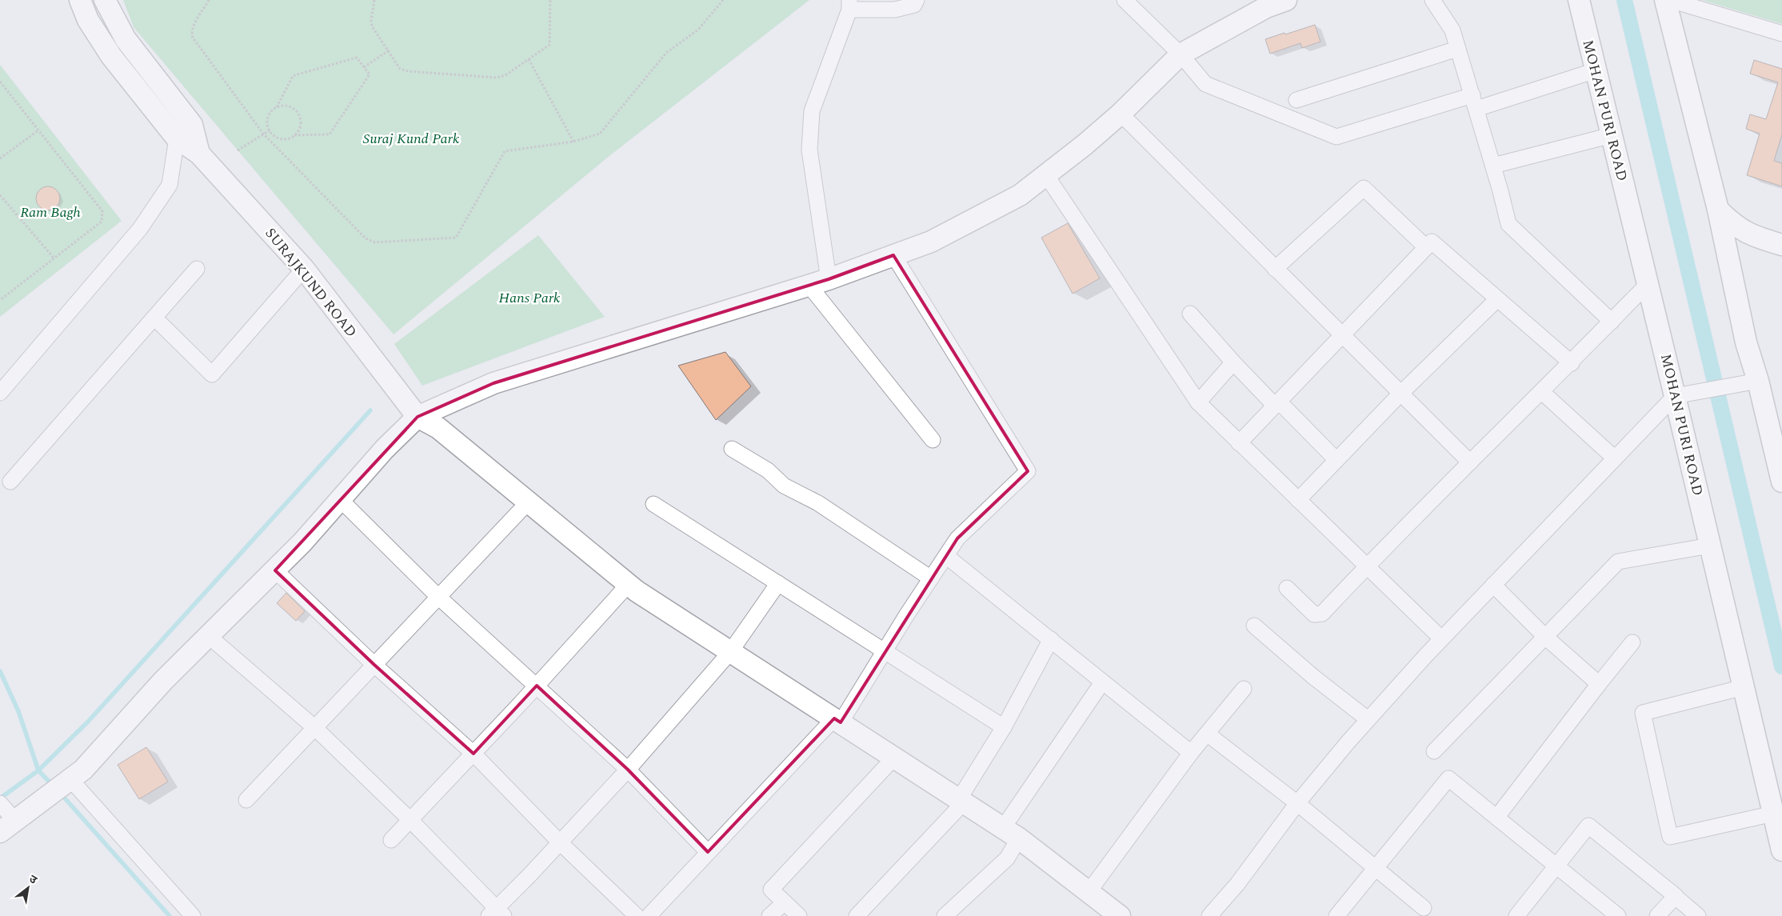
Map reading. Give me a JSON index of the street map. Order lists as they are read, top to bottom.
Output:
{
  "streets": {
    "street": ["MOHAN PURI ROAD", "SURAJKUND ROAD"]
  },
  "parks": ["Suraj Kund Park", "Ram Bagh", "Hans Park"],
  "north": "top right"
}
